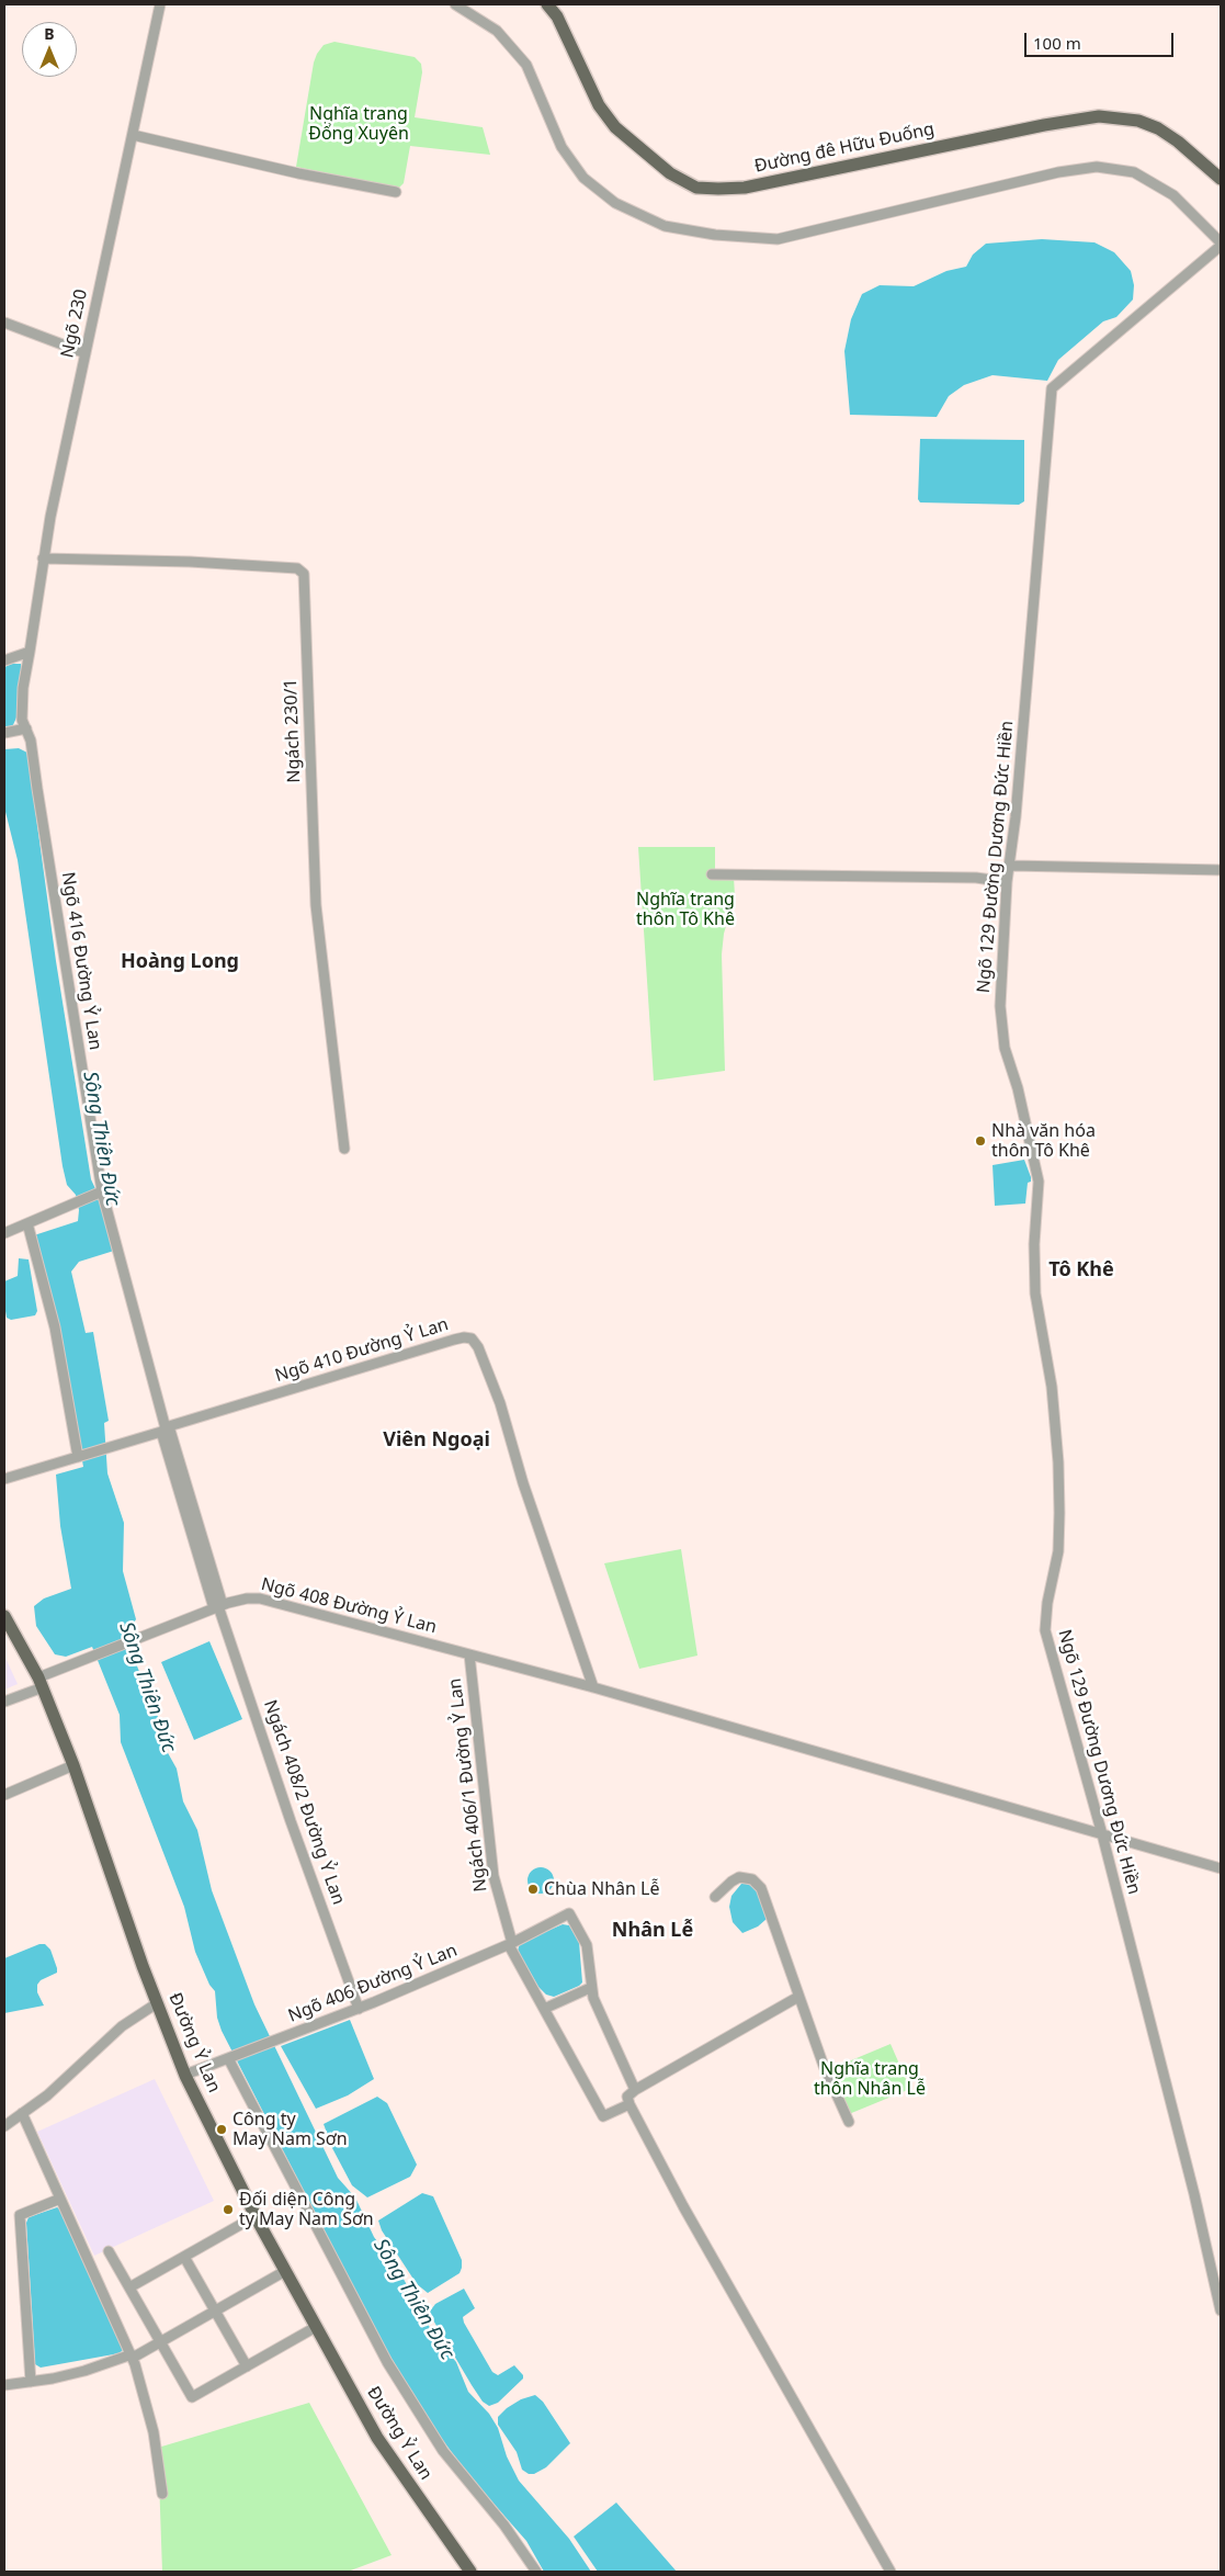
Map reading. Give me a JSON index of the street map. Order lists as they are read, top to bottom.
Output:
{
  "streets": {
    "main road": ["Đường đê Hữu Đuống", "Đường Ỷ Lan"],
    "street": [
      "Ngõ 230",
      "Ngách 230/1",
      "Ngõ 129 Đường Dương Đức Hiền",
      "Ngõ 416 Đường Ỷ Lan",
      "Ngõ 410 Đường Ỷ Lan",
      "Ngõ 408 Đường Ỷ Lan",
      "Ngách 406/1 Đường Ỷ Lan",
      "Ngách 408/2 Đường Ỷ Lan",
      "Ngõ 406 Đường Ỷ Lan"
    ]
  },
  "crossings": [
    ["Ngõ 230", "Ngách 230/1"],
    ["Ngõ 230", "Ngõ 416 Đường Ỷ Lan"],
    ["Ngõ 129 Đường Dương Đức Hiền", "Ngõ 408 Đường Ỷ Lan"],
    ["Ngõ 416 Đường Ỷ Lan", "Ngõ 410 Đường Ỷ Lan"],
    ["Ngõ 416 Đường Ỷ Lan", "Ngách 408/2 Đường Ỷ Lan"],
    ["Ngõ 410 Đường Ỷ Lan", "Ngõ 408 Đường Ỷ Lan"],
    ["Ngõ 408 Đường Ỷ Lan", "Ngách 406/1 Đường Ỷ Lan"],
    ["Ngõ 408 Đường Ỷ Lan", "Ngách 408/2 Đường Ỷ Lan"],
    ["Ngõ 408 Đường Ỷ Lan", "Đường Ỷ Lan"],
    ["Ngách 406/1 Đường Ỷ Lan", "Ngõ 406 Đường Ỷ Lan"],
    ["Ngách 408/2 Đường Ỷ Lan", "Ngõ 406 Đường Ỷ Lan"],
    ["Ngõ 406 Đường Ỷ Lan", "Đường Ỷ Lan"]
  ],
  "districts": [
    "Hoàng Long",
    "Tô Khê",
    "Viên Ngoại",
    "Nhân Lễ"
  ],
  "water": ["Sông Thiên Đức"],
  "parks": ["Nghĩa trang Đổng Xuyên", "Nghĩa trang thôn Tô Khê", "Nghĩa trang thôn Nhân Lễ"],
  "places": [
    "Nhà văn hóa thôn Tô Khê",
    "Chùa Nhân Lễ",
    "Công ty May Nam Sơn",
    "Đối diện Công ty May Nam Sơn"
  ],
  "scale_bar": "100 m",
  "north": "top"
}
